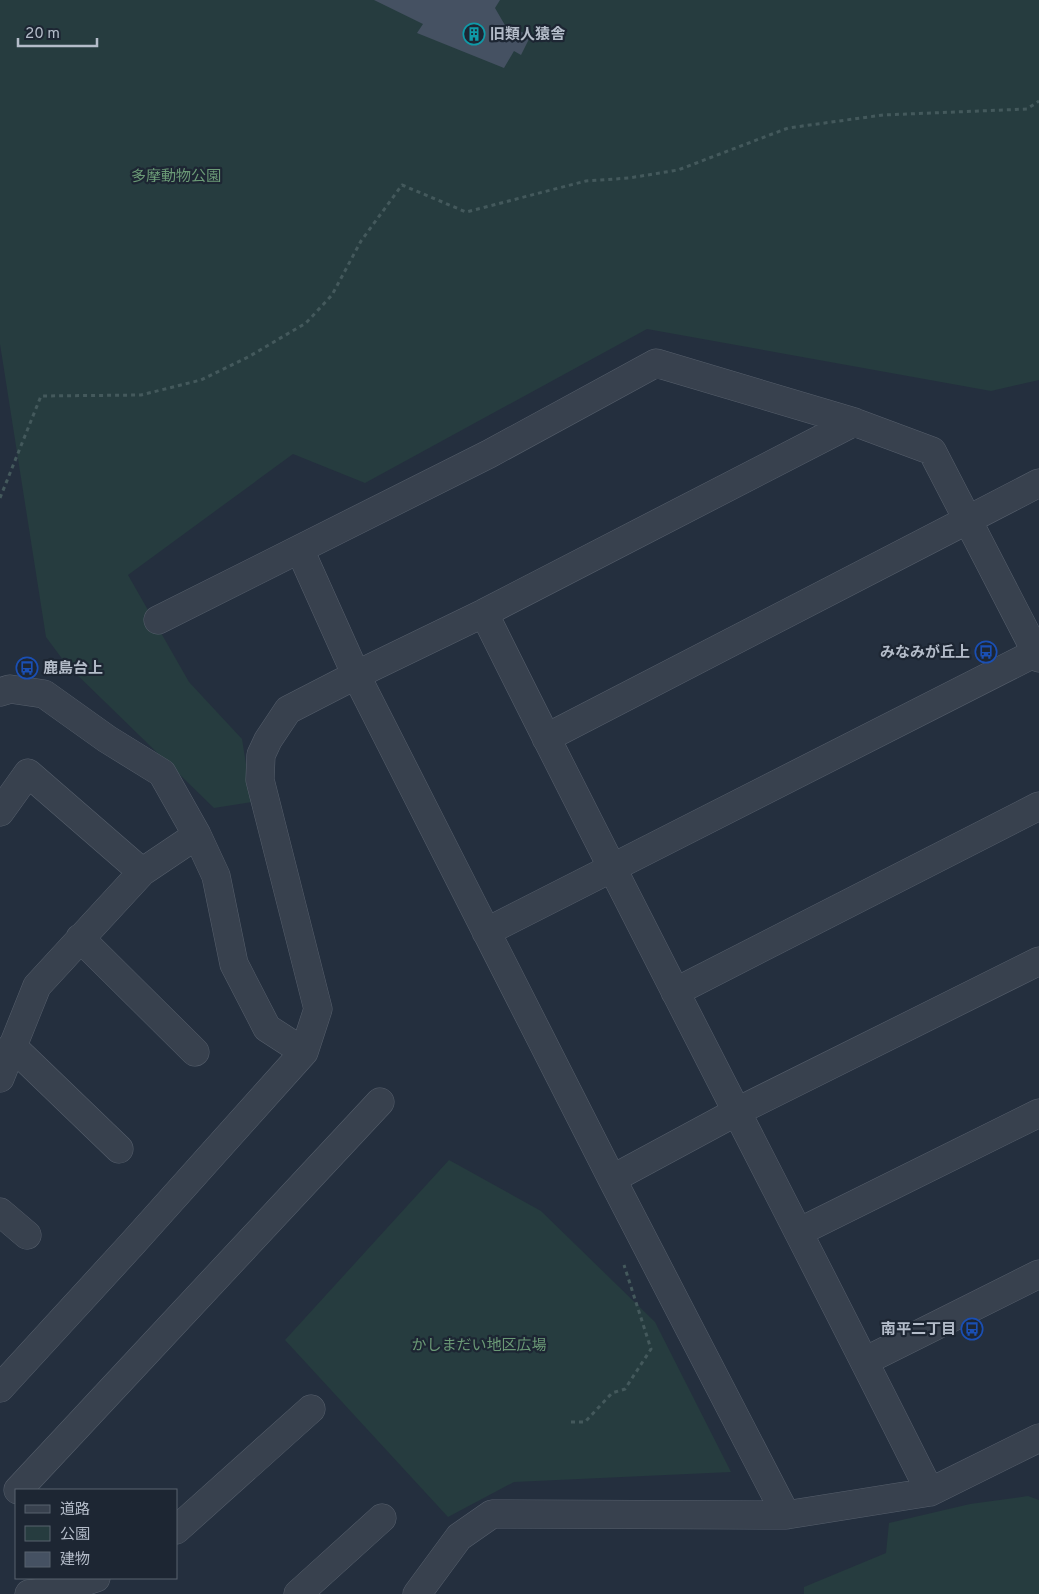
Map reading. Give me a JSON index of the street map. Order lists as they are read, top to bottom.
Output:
{
  "parks": ["多摩動物公園", "かしまだい地区広場"],
  "places": {
    "building": ["旧類人猿舎"],
    "bus stop": ["みなみが丘上", "鹿島台上", "南平二丁目"]
  },
  "legend": ["道路", "公園", "建物"],
  "scale_bar": "20 m"
}
